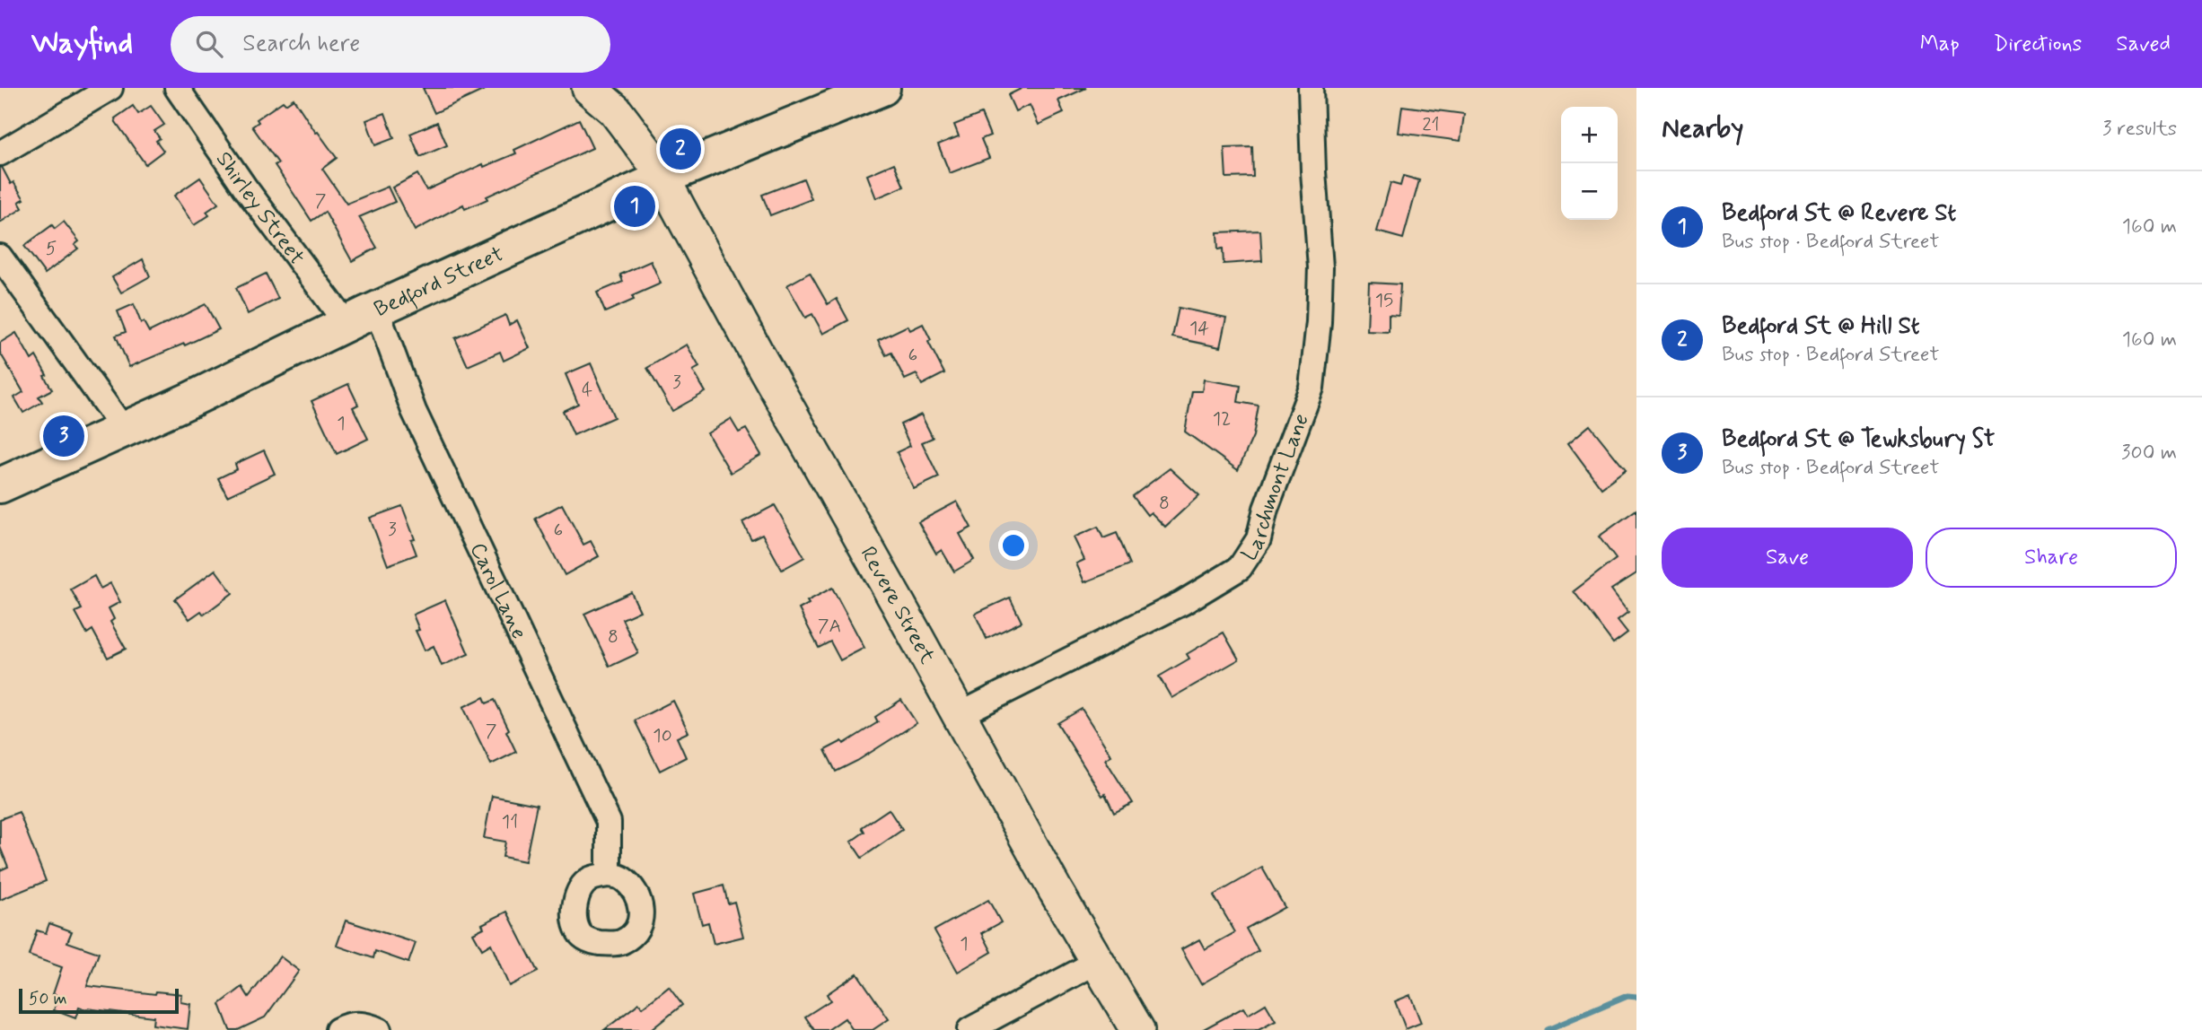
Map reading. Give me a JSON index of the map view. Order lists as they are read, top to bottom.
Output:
{
  "streets": {
    "main road": ["Bedford Street"],
    "street": [
      "Shirley Street",
      "Larchmont Lane",
      "Carol Lane",
      "Revere Street"
    ]
  },
  "crossings": [
    ["Shirley Street", "Bedford Street"],
    ["Shirley Street", "Carol Lane"],
    ["Bedford Street", "Carol Lane"],
    ["Bedford Street", "Revere Street"],
    ["Larchmont Lane", "Revere Street"]
  ],
  "house_numbers": [
    "21",
    "7",
    "5",
    "15",
    "14",
    "6",
    "3",
    "4",
    "12",
    "1",
    "8",
    "3",
    "6",
    "7A",
    "8",
    "7",
    "10",
    "11",
    "1"
  ],
  "scale_bar": "50 m",
  "page": {
    "header": "Wayfind",
    "search": "Search here",
    "nav": ["Map", "Directions", "Saved"],
    "heading": ["Nearby", "3 results"],
    "map_buttons": ["+", "−"],
    "pins": ["2", "1", "3"],
    "list": [
      {
        "mark": "1",
        "name": "Bedford St @ Revere St",
        "note": "Bus stop · Bedford Street",
        "value": "160 m"
      },
      {
        "mark": "2",
        "name": "Bedford St @ Hill St",
        "note": "Bus stop · Bedford Street",
        "value": "160 m"
      },
      {
        "mark": "3",
        "name": "Bedford St @ Tewksbury St",
        "note": "Bus stop · Bedford Street",
        "value": "300 m"
      }
    ],
    "buttons": ["Save", "Share"],
    "scale": "50 m"
  }
}
